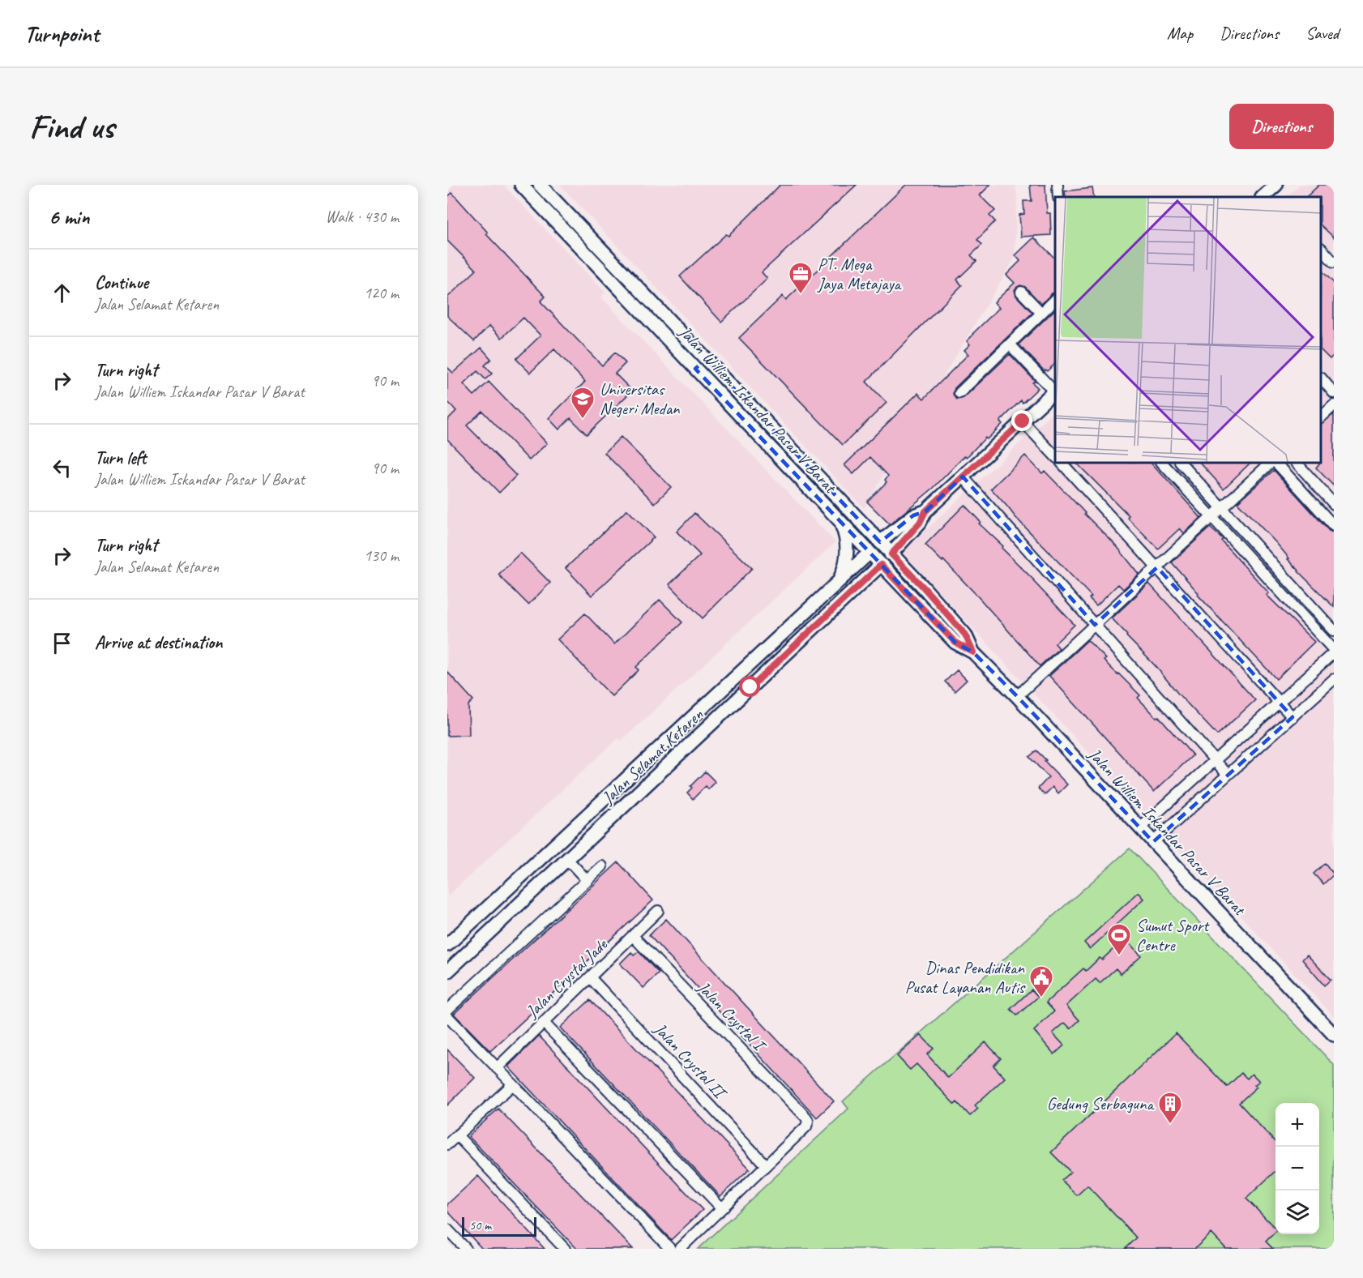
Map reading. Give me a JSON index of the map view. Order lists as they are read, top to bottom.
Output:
{
  "streets": {
    "street": [
      "Jalan Williem Iskandar Pasar V Barat",
      "Jalan Selamat Ketaren",
      "Jalan Crystal Jade",
      "Jalan Crystal I",
      "Jalan Crystal II"
    ]
  },
  "crossings": [
    ["Jalan Williem Iskandar Pasar V Barat", "Jalan Selamat Ketaren"],
    ["Jalan Crystal Jade", "Jalan Crystal I"],
    ["Jalan Crystal Jade", "Jalan Crystal II"],
    ["Jalan Crystal I", "Jalan Crystal II"]
  ],
  "places": {
    "office": ["PT. Mega Jaya Metajaya"],
    "school or university": ["Universitas Negeri Medan"],
    "sports": ["Sumut Sport Centre"],
    "public building": ["Dinas Pendidikan Pusat Layanan Autis"],
    "building": ["Gedung Serbaguna"]
  },
  "scale_bar": "50 m",
  "page": {
    "header": "Turnpoint",
    "nav": ["Map", "Directions", "Saved"],
    "buttons": "Directions",
    "title": "Find us",
    "heading": ["6 min", "Walk · 430 m"],
    "list": [
      ["Continue", "Jalan Selamat Ketaren", "120 m"],
      ["Turn right", "Jalan Williem Iskandar Pasar V Barat", "90 m"],
      ["Turn left", "Jalan Williem Iskandar Pasar V Barat", "90 m"],
      ["Turn right", "Jalan Selamat Ketaren", "130 m"],
      "Arrive at destination"
    ],
    "map_buttons": ["+", "−"],
    "scale": "50 m"
  }
}
